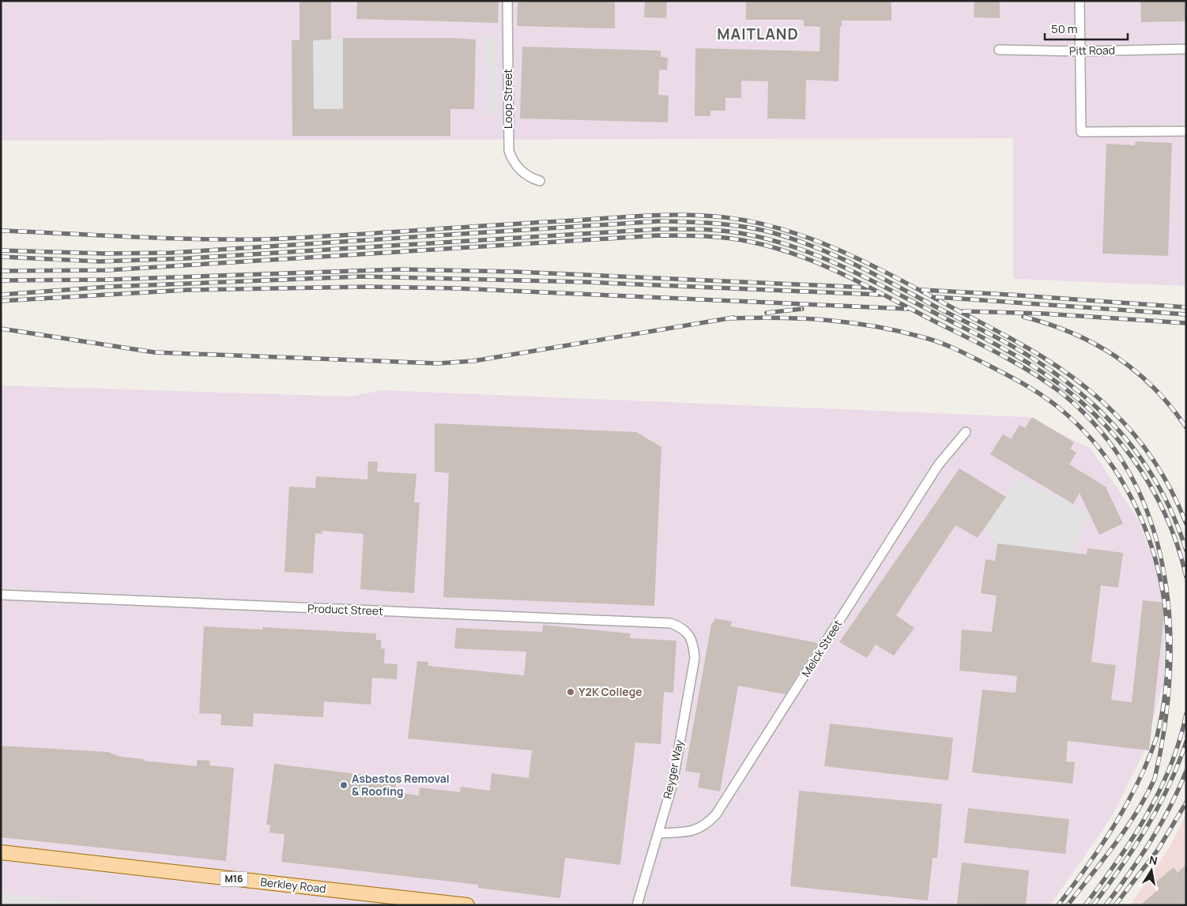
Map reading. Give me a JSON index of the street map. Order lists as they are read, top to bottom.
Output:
{
  "streets": {
    "main road": ["M16", "Berkley Road"],
    "street": [
      "Pitt Road",
      "Loop Street",
      "Product Street",
      "Melck Street",
      "Reyger Way"
    ]
  },
  "crossings": [
    ["Product Street", "Reyger Way"],
    ["Melck Street", "Reyger Way"]
  ],
  "districts": ["MAITLAND"],
  "places": ["Y2K College", "Asbestos Removal & Roofing"],
  "scale_bar": "50 m",
  "north": "top"
}
